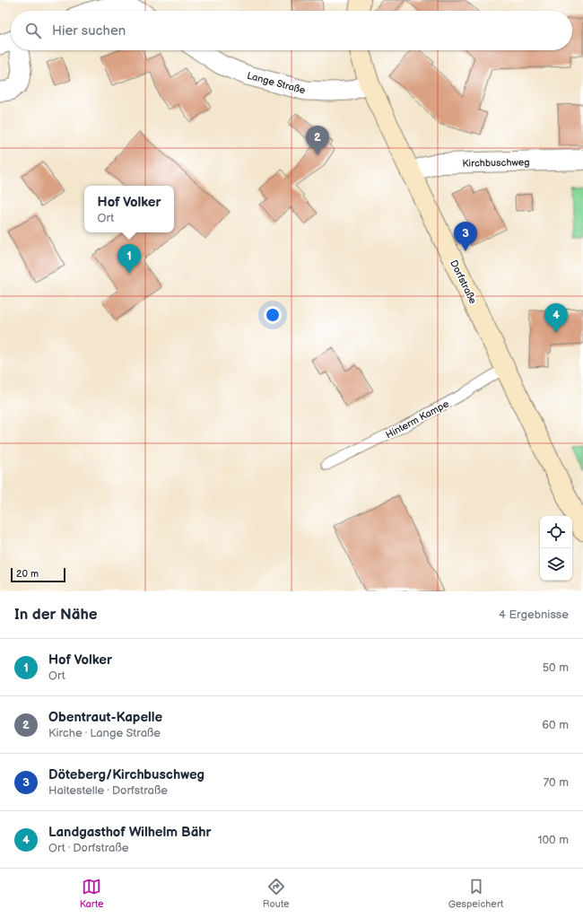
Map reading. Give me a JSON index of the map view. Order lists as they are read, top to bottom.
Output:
{
  "streets": {
    "main road": ["Dorfstraße"],
    "street": ["Lange Straße", "Kirchbuschweg"],
    "lane": ["Hinterm Kampe"]
  },
  "crossings": [
    ["Lange Straße", "Dorfstraße"],
    ["Kirchbuschweg", "Dorfstraße"],
    ["Dorfstraße", "Hinterm Kampe"]
  ],
  "scale_bar": "20 m",
  "page": {
    "search": "Hier suchen",
    "pins": [
      "2",
      "3",
      "1",
      "4"
    ],
    "popup": ["Hof Volker", "Ort"],
    "scale": "20 m",
    "heading": ["In der Nähe", "4 Ergebnisse"],
    "list": [
      {
        "mark": "1",
        "name": "Hof Volker",
        "note": "Ort",
        "value": "50 m"
      },
      {
        "mark": "2",
        "name": "Obentraut-Kapelle",
        "note": "Kirche · Lange Straße",
        "value": "60 m"
      },
      {
        "mark": "3",
        "name": "Döteberg/Kirchbuschweg",
        "note": "Haltestelle · Dorfstraße",
        "value": "70 m"
      },
      {
        "mark": "4",
        "name": "Landgasthof Wilhelm Bähr",
        "note": "Ort · Dorfstraße",
        "value": "100 m"
      }
    ],
    "nav": ["Karte", "Route", "Gespeichert"]
  }
}
